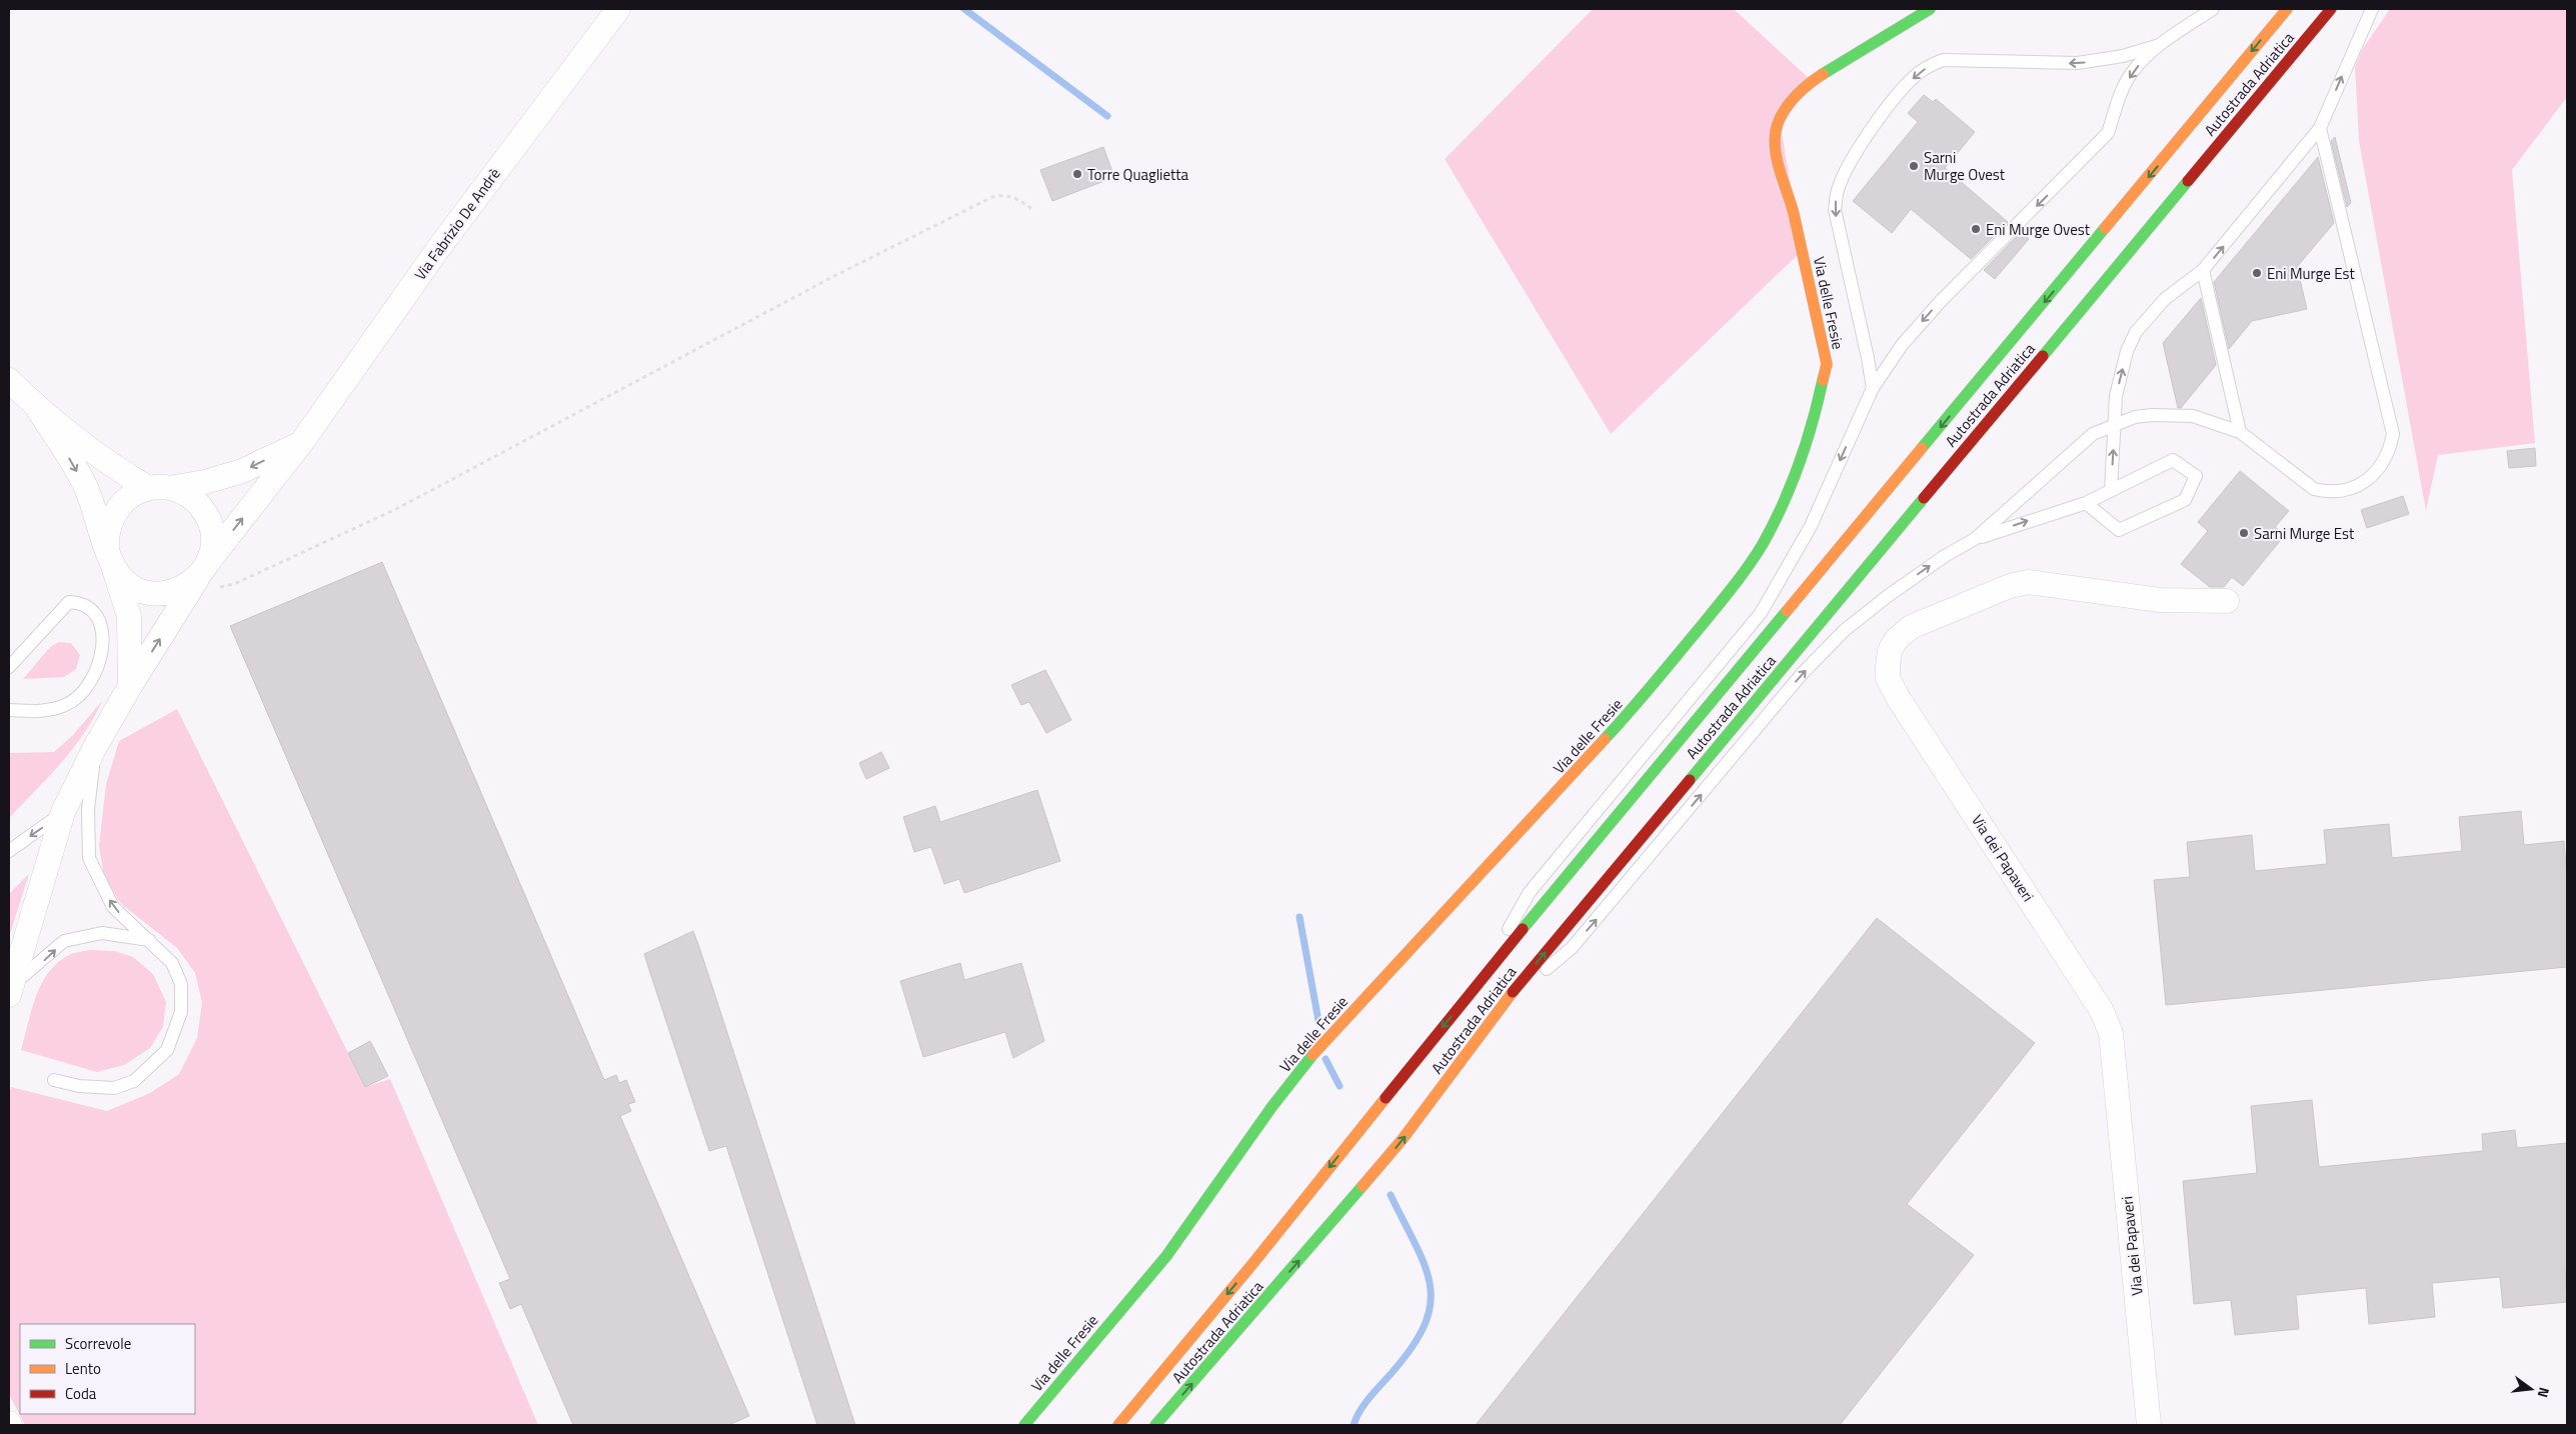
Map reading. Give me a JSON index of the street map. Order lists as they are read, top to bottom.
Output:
{
  "streets": {
    "main road": ["Autostrada Adriatica", "Via delle Fresie"],
    "street": ["Via Fabrizio De Andrè", "Via dei Papaveri"]
  },
  "places": [
    "Sarni Murge Ovest",
    "Torre Quaglietta",
    "Eni Murge Ovest",
    "Eni Murge Est",
    "Sarni Murge Est"
  ],
  "legend": ["Scorrevole", "Lento", "Coda"],
  "north": "right"
}
